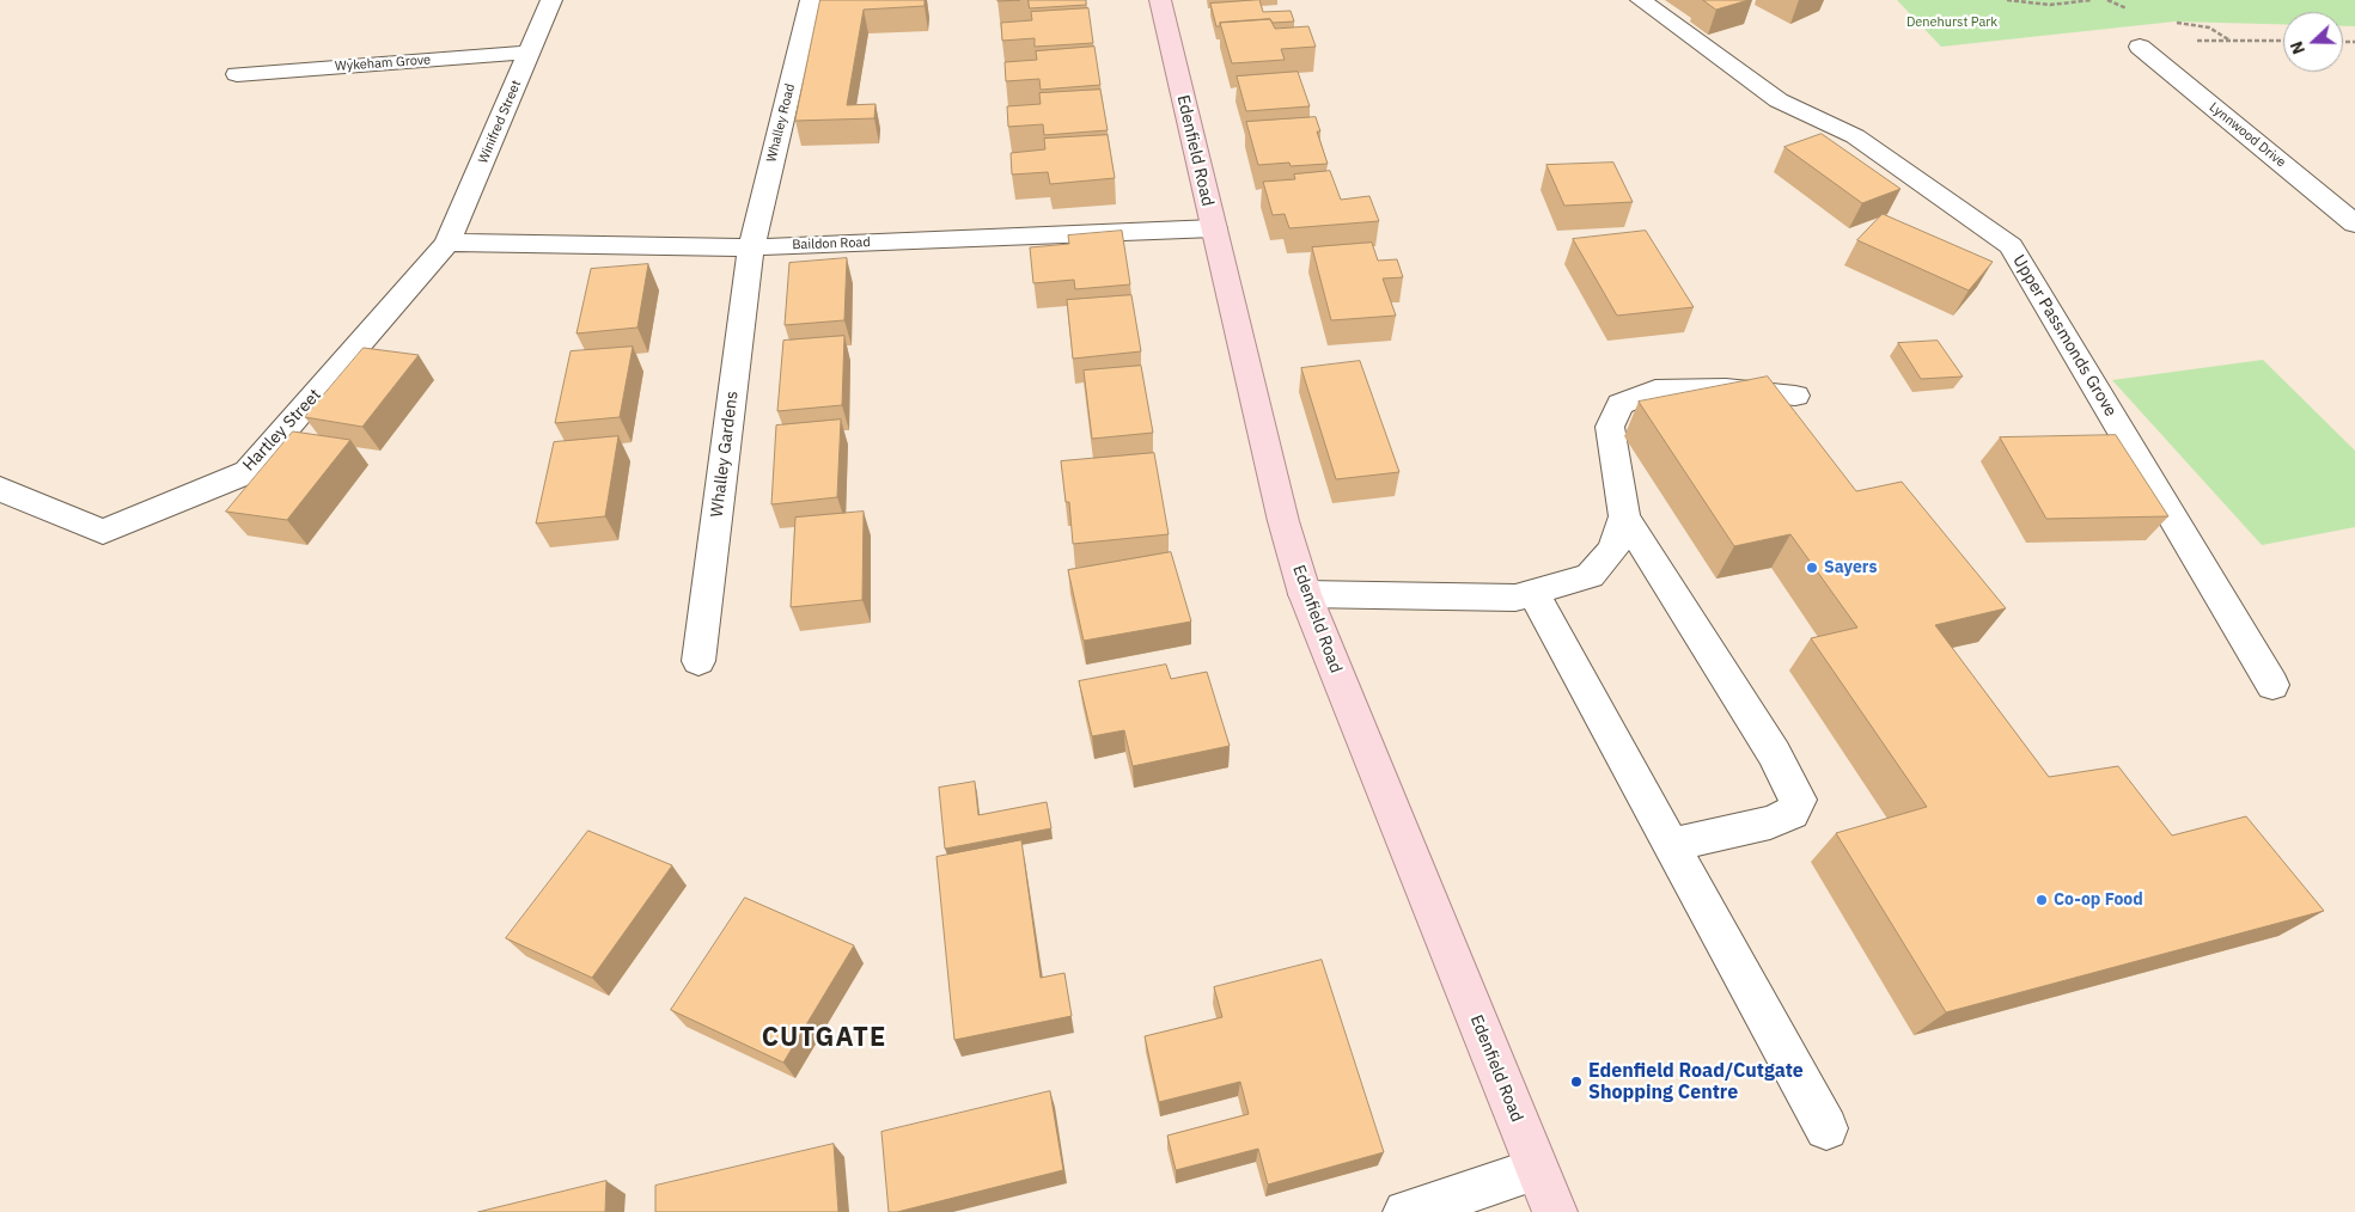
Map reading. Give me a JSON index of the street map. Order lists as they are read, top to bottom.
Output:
{
  "streets": {
    "main road": ["Edenfield Road"],
    "street": [
      "Wykeham Grove",
      "Winifred Street",
      "Whalley Road",
      "Lynnwood Drive",
      "Baildon Road",
      "Upper Passmonds Grove",
      "Hartley Street",
      "Whalley Gardens"
    ]
  },
  "crossings": [
    ["Wykeham Grove", "Winifred Street"],
    ["Winifred Street", "Baildon Road"],
    ["Winifred Street", "Hartley Street"],
    ["Whalley Road", "Baildon Road"],
    ["Whalley Road", "Whalley Gardens"],
    ["Edenfield Road", "Baildon Road"],
    ["Baildon Road", "Hartley Street"],
    ["Baildon Road", "Whalley Gardens"]
  ],
  "districts": ["CUTGATE"],
  "parks": ["Denehurst Park"],
  "places": ["Sayers", "Co-op Food", "Edenfield Road/Cutgate Shopping Centre"],
  "north": "left"
}
